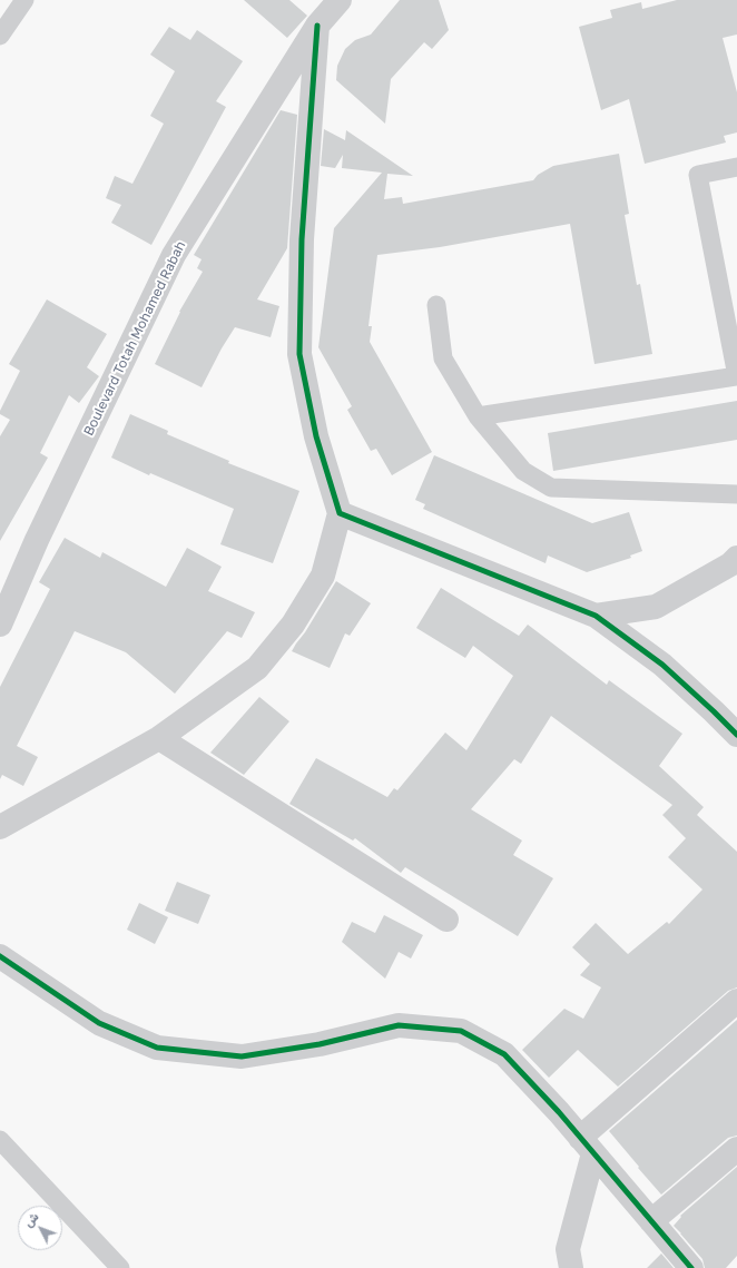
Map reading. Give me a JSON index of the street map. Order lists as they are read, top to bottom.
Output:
{
  "streets": {
    "street": ["Boulevard Totah Mohamed Rabah"]
  },
  "north": "top left"
}
